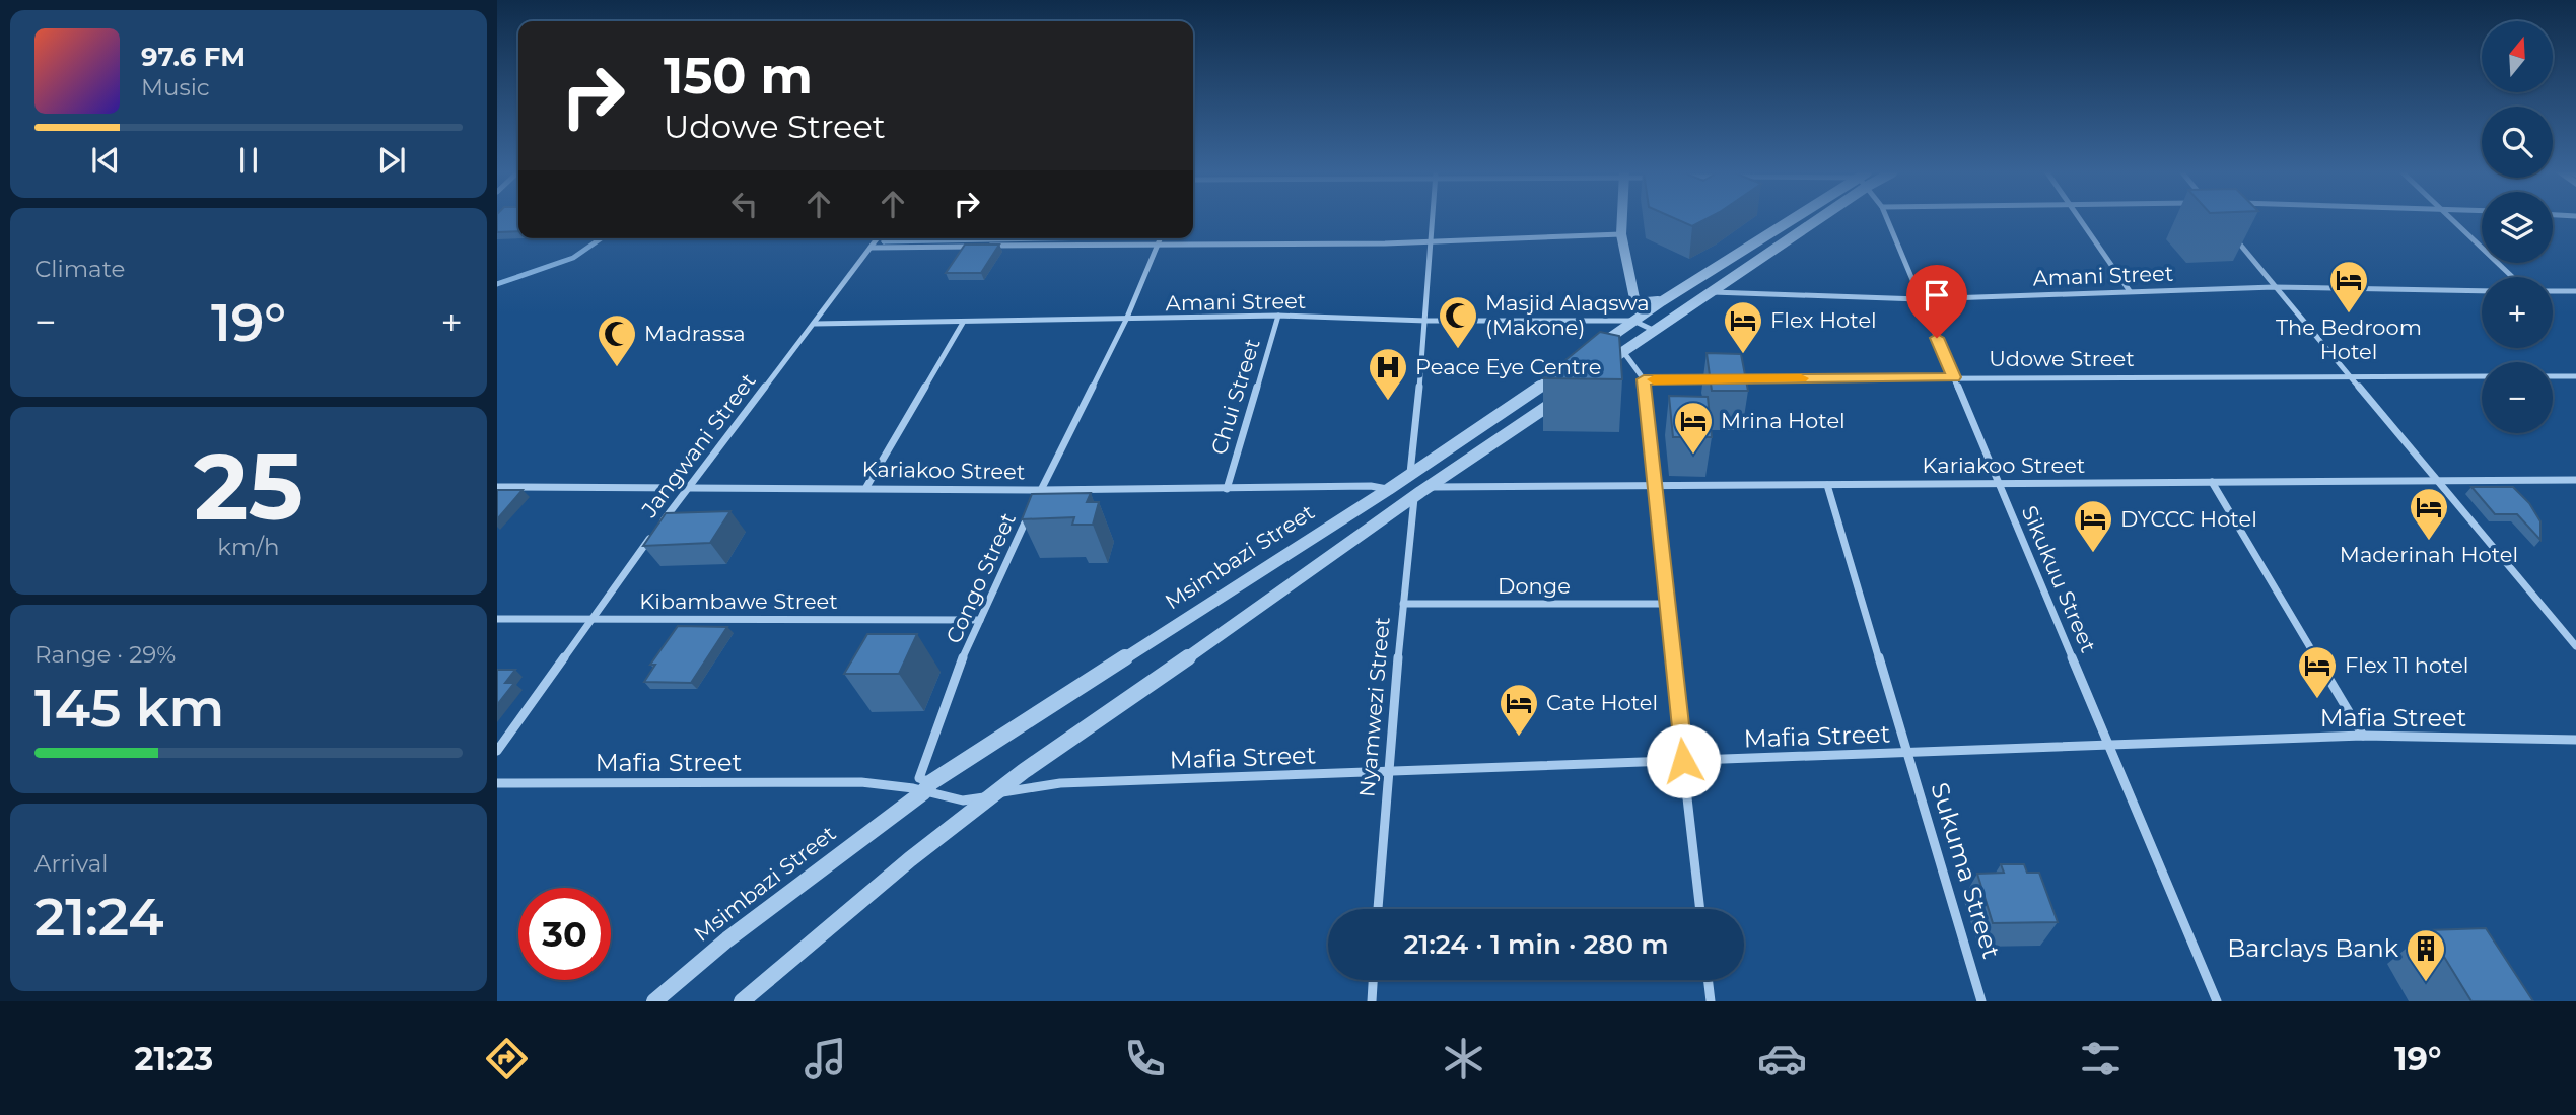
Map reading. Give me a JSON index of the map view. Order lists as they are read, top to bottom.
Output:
{
  "streets": {
    "street": [
      "Amani Street",
      "Udowe Street",
      "Chui Street",
      "Jangwani Street",
      "Kariakoo Street",
      "Msimbazi Street",
      "Congo Street",
      "Sikukuu Street",
      "Donge",
      "Kibambawe Street",
      "Nyamwezi Street",
      "Mafia Street",
      "Sukuma Street"
    ]
  },
  "crossings": [
    ["Amani Street", "Chui Street"],
    ["Amani Street", "Jangwani Street"],
    ["Amani Street", "Congo Street"],
    ["Amani Street", "Sikukuu Street"],
    ["Udowe Street", "Sikukuu Street"],
    ["Chui Street", "Kariakoo Street"],
    ["Jangwani Street", "Kariakoo Street"],
    ["Jangwani Street", "Kibambawe Street"],
    ["Kariakoo Street", "Msimbazi Street"],
    ["Kariakoo Street", "Congo Street"],
    ["Kariakoo Street", "Sikukuu Street"],
    ["Kariakoo Street", "Sukuma Street"],
    ["Msimbazi Street", "Congo Street"],
    ["Msimbazi Street", "Mafia Street"],
    ["Congo Street", "Kibambawe Street"],
    ["Congo Street", "Mafia Street"],
    ["Sikukuu Street", "Mafia Street"],
    ["Donge", "Nyamwezi Street"],
    ["Nyamwezi Street", "Mafia Street"],
    ["Mafia Street", "Sukuma Street"]
  ],
  "places": {
    "hotel": [
      "The Bedroom Hotel",
      "Flex Hotel",
      "Mrina Hotel",
      "Maderinah Hotel",
      "DYCCC Hotel",
      "Flex 11 hotel",
      "Cate Hotel"
    ],
    "mosque": ["Masjid Alaqswa (Makone)", "Madrassa"],
    "hospital": ["Peace Eye Centre"],
    "building": ["Barclays Bank"]
  },
  "north": "top",
  "page": {
    "map_buttons": ["+", "−"],
    "turn": ["150 m", "Udowe Street"],
    "song": ["97.6 FM", "Music"],
    "tile": [
      "Climate",
      ["25", "km/h"],
      ["Range · 29%", "145 km"],
      ["Arrival", "21:24"]
    ],
    "heat": ["−", "19°", "+"],
    "limit": "30",
    "trip": "21:24 · 1 min · 280 m",
    "tabs": ["21:23", "19°"]
  }
}
